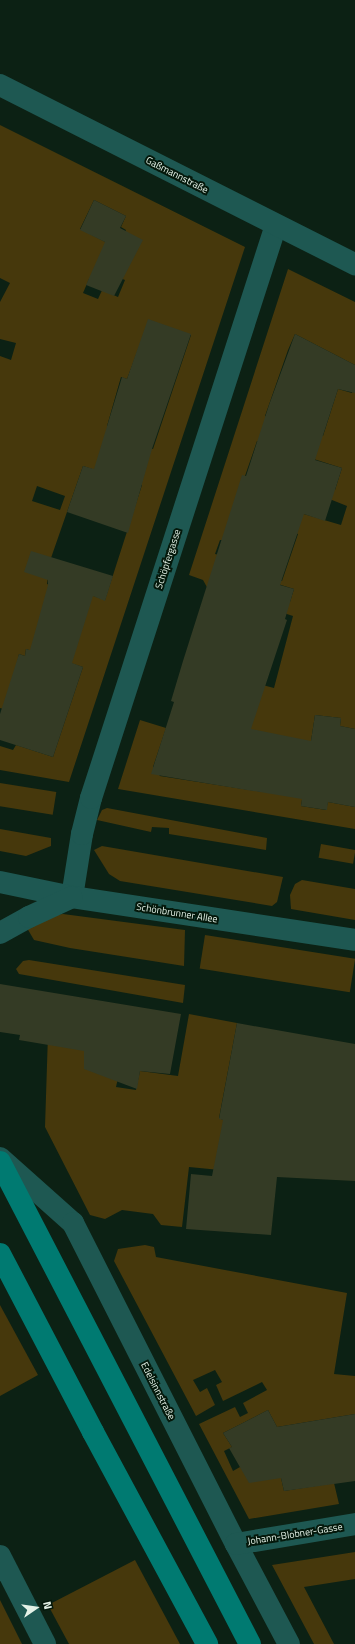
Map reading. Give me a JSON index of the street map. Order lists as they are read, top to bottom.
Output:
{
  "streets": {
    "street": [
      "Gaßmannstraße",
      "Schöpfergasse",
      "Schönbrunner Allee",
      "Edelsinnstraße",
      "Johann-Blobner-Gasse"
    ]
  },
  "crossings": [
    ["Gaßmannstraße", "Schöpfergasse"],
    ["Schöpfergasse", "Schönbrunner Allee"],
    ["Edelsinnstraße", "Johann-Blobner-Gasse"]
  ],
  "north": "right"
}
